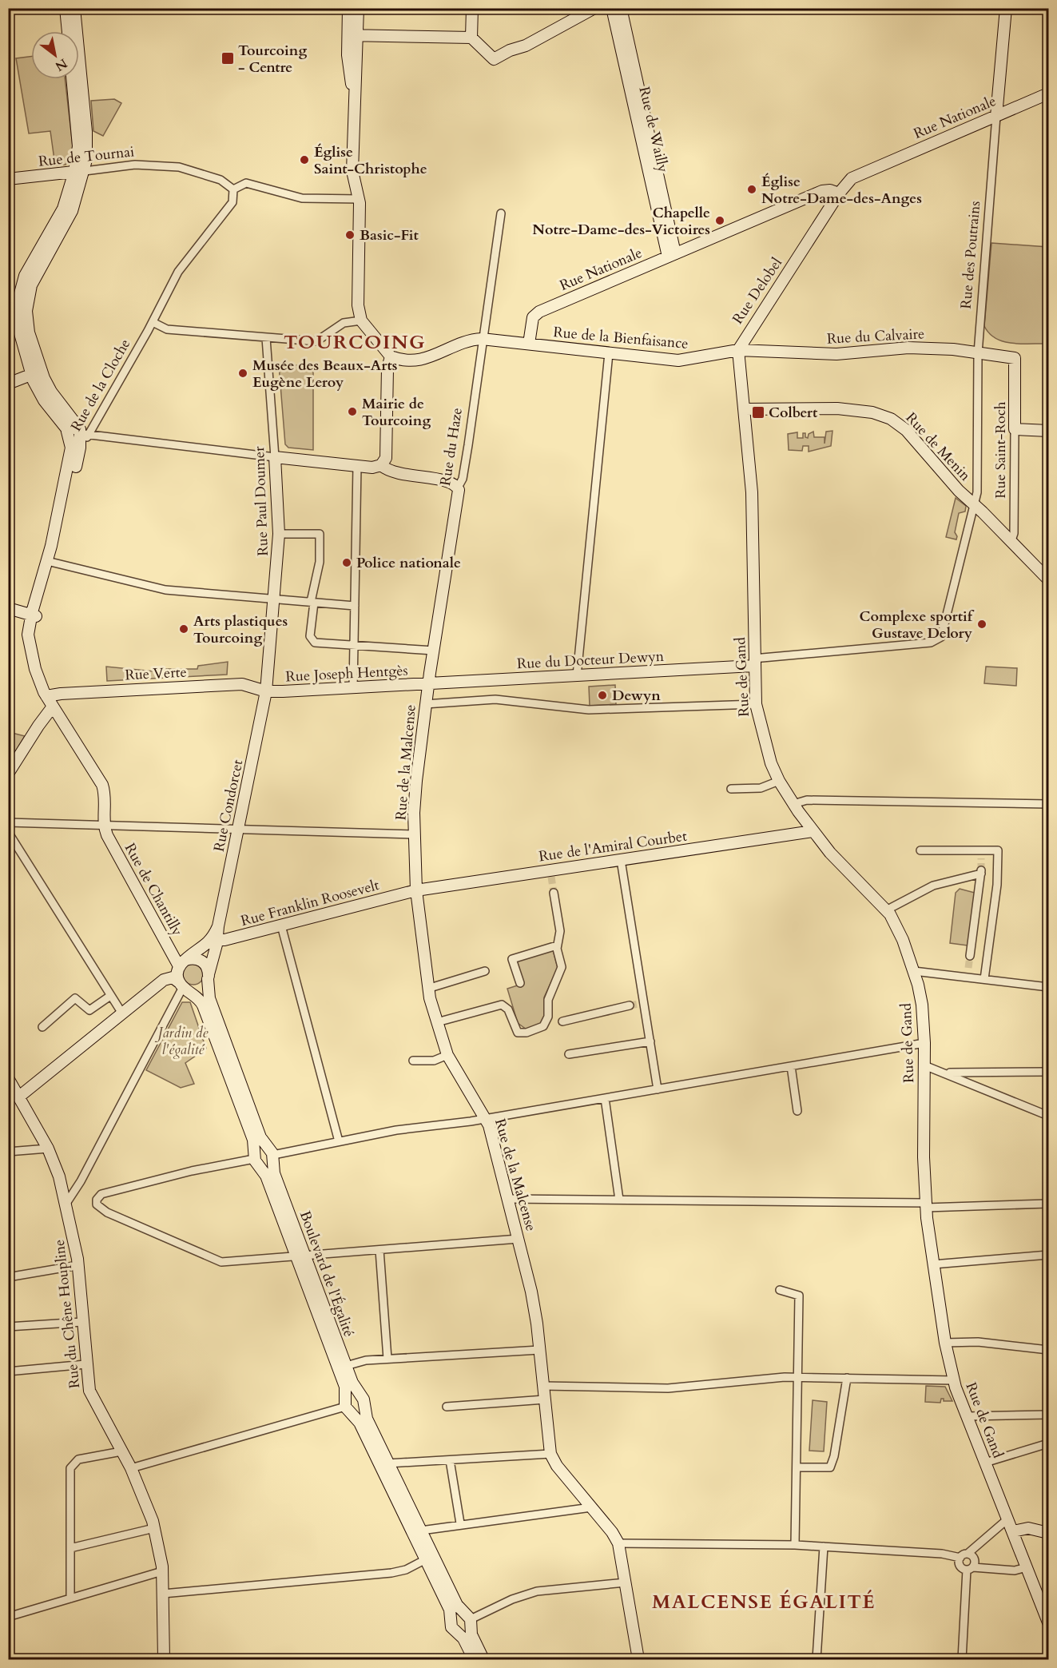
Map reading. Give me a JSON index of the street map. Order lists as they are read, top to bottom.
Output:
{
  "streets": {
    "main road": [
      "Rue Nationale",
      "Rue de Wailly",
      "Rue de Tournai",
      "Rue des Poutrains",
      "Rue Delobel",
      "Rue du Calvaire",
      "Rue de la Bienfaisance",
      "Rue de la Cloche",
      "Rue du Haze",
      "Rue de Menin",
      "Rue Saint-Roch",
      "Rue Paul Doumer",
      "Rue du Docteur Dewyn",
      "Rue Verte",
      "Rue Joseph Hentgès",
      "Rue de Gand",
      "Rue de la Malcense",
      "Rue Condorcet",
      "Rue de l'Amiral Courbet",
      "Rue de Chantilly",
      "Rue Franklin Roosevelt",
      "Boulevard de l'Égalité",
      "Rue du Chêne Houpline"
    ]
  },
  "crossings": [
    ["Rue Nationale", "Rue de Wailly"],
    ["Rue Nationale", "Rue des Poutrains"],
    ["Rue Nationale", "Rue Delobel"],
    ["Rue Nationale", "Rue de la Bienfaisance"],
    ["Rue de Tournai", "Rue de la Cloche"],
    ["Rue des Poutrains", "Rue du Calvaire"],
    ["Rue des Poutrains", "Rue de Menin"],
    ["Rue des Poutrains", "Rue du Docteur Dewyn"],
    ["Rue des Poutrains", "Rue de Gand"],
    ["Rue Delobel", "Rue du Calvaire"],
    ["Rue Delobel", "Rue de la Bienfaisance"],
    ["Rue Delobel", "Rue de Gand"],
    ["Rue du Calvaire", "Rue de la Bienfaisance"],
    ["Rue du Calvaire", "Rue Saint-Roch"],
    ["Rue du Calvaire", "Rue de Gand"],
    ["Rue de la Bienfaisance", "Rue de Gand"],
    ["Rue de la Cloche", "Rue Verte"],
    ["Rue du Haze", "Rue du Docteur Dewyn"],
    ["Rue du Haze", "Rue Joseph Hentgès"],
    ["Rue du Haze", "Rue de la Malcense"],
    ["Rue de Menin", "Rue Saint-Roch"],
    ["Rue de Menin", "Rue de Gand"],
    ["Rue Paul Doumer", "Rue Verte"],
    ["Rue Paul Doumer", "Rue Joseph Hentgès"],
    ["Rue Paul Doumer", "Rue Condorcet"],
    ["Rue du Docteur Dewyn", "Rue Joseph Hentgès"],
    ["Rue du Docteur Dewyn", "Rue de Gand"],
    ["Rue du Docteur Dewyn", "Rue de la Malcense"],
    ["Rue Verte", "Rue Joseph Hentgès"],
    ["Rue Verte", "Rue Condorcet"],
    ["Rue Joseph Hentgès", "Rue de la Malcense"],
    ["Rue Joseph Hentgès", "Rue Condorcet"],
    ["Rue de Gand", "Rue de l'Amiral Courbet"],
    ["Rue de la Malcense", "Rue de l'Amiral Courbet"],
    ["Rue de la Malcense", "Rue Franklin Roosevelt"],
    ["Rue Condorcet", "Rue de Chantilly"],
    ["Rue Condorcet", "Rue Franklin Roosevelt"],
    ["Rue Condorcet", "Boulevard de l'Égalité"],
    ["Rue de l'Amiral Courbet", "Rue Franklin Roosevelt"],
    ["Rue de Chantilly", "Boulevard de l'Égalité"]
  ],
  "districts": ["TOURCOING", "MALCENSE ÉGALITÉ"],
  "parks": ["Jardin de l'égalité"],
  "places": {
    "transit": ["Tourcoing - Centre", "Colbert"],
    "other": [
      "Église Saint-Christophe",
      "Église Notre-Dame-des-Anges",
      "Chapelle Notre-Dame-des-Victoires",
      "Basic-Fit",
      "Musée des Beaux-Arts Eugène Leroy",
      "Mairie de Tourcoing",
      "Police nationale",
      "Complexe sportif Gustave Delory",
      "Arts plastiques Tourcoing",
      "Dewyn"
    ]
  },
  "north": "bottom right"
}
